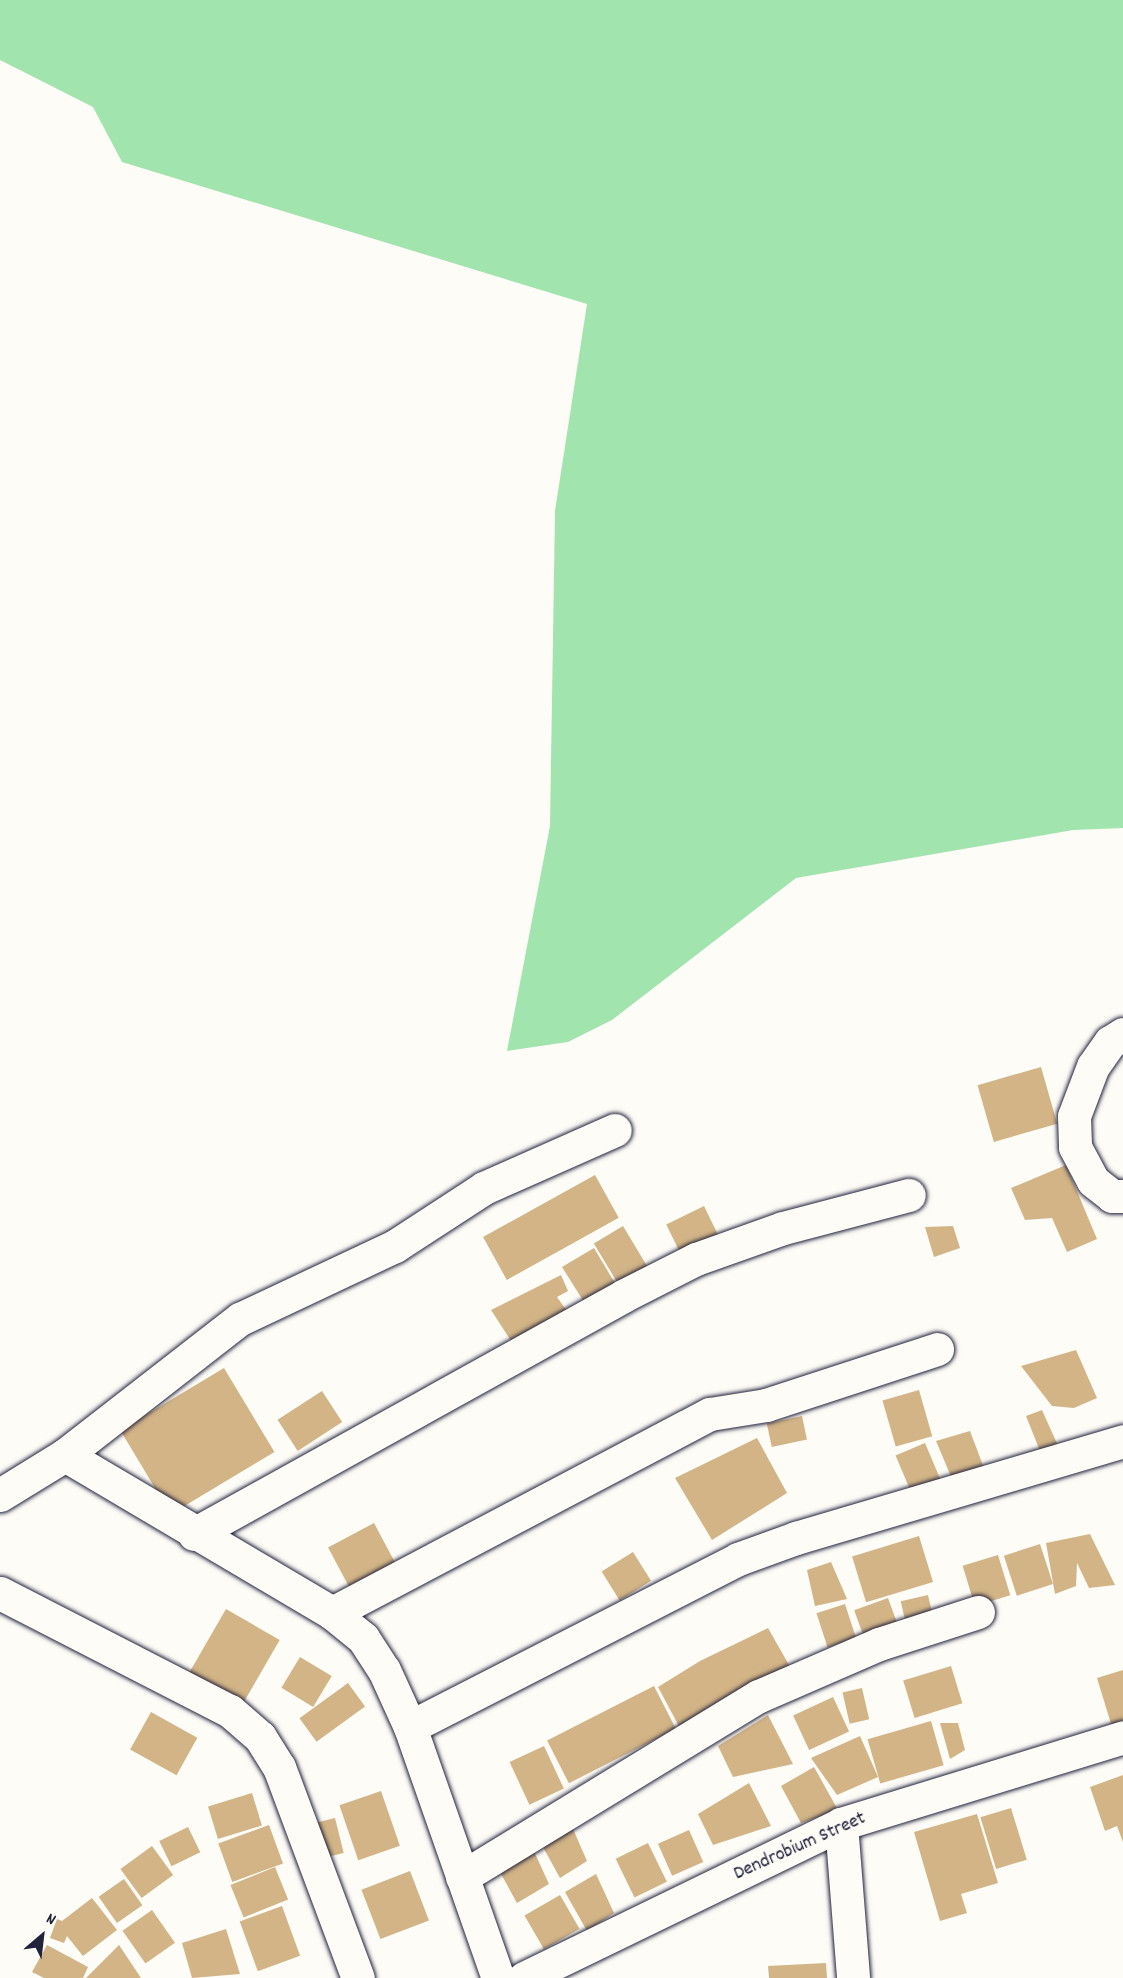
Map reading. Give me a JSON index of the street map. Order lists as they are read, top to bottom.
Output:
{
  "streets": {
    "street": ["Dendrobium Street"]
  },
  "north": "top right"
}
